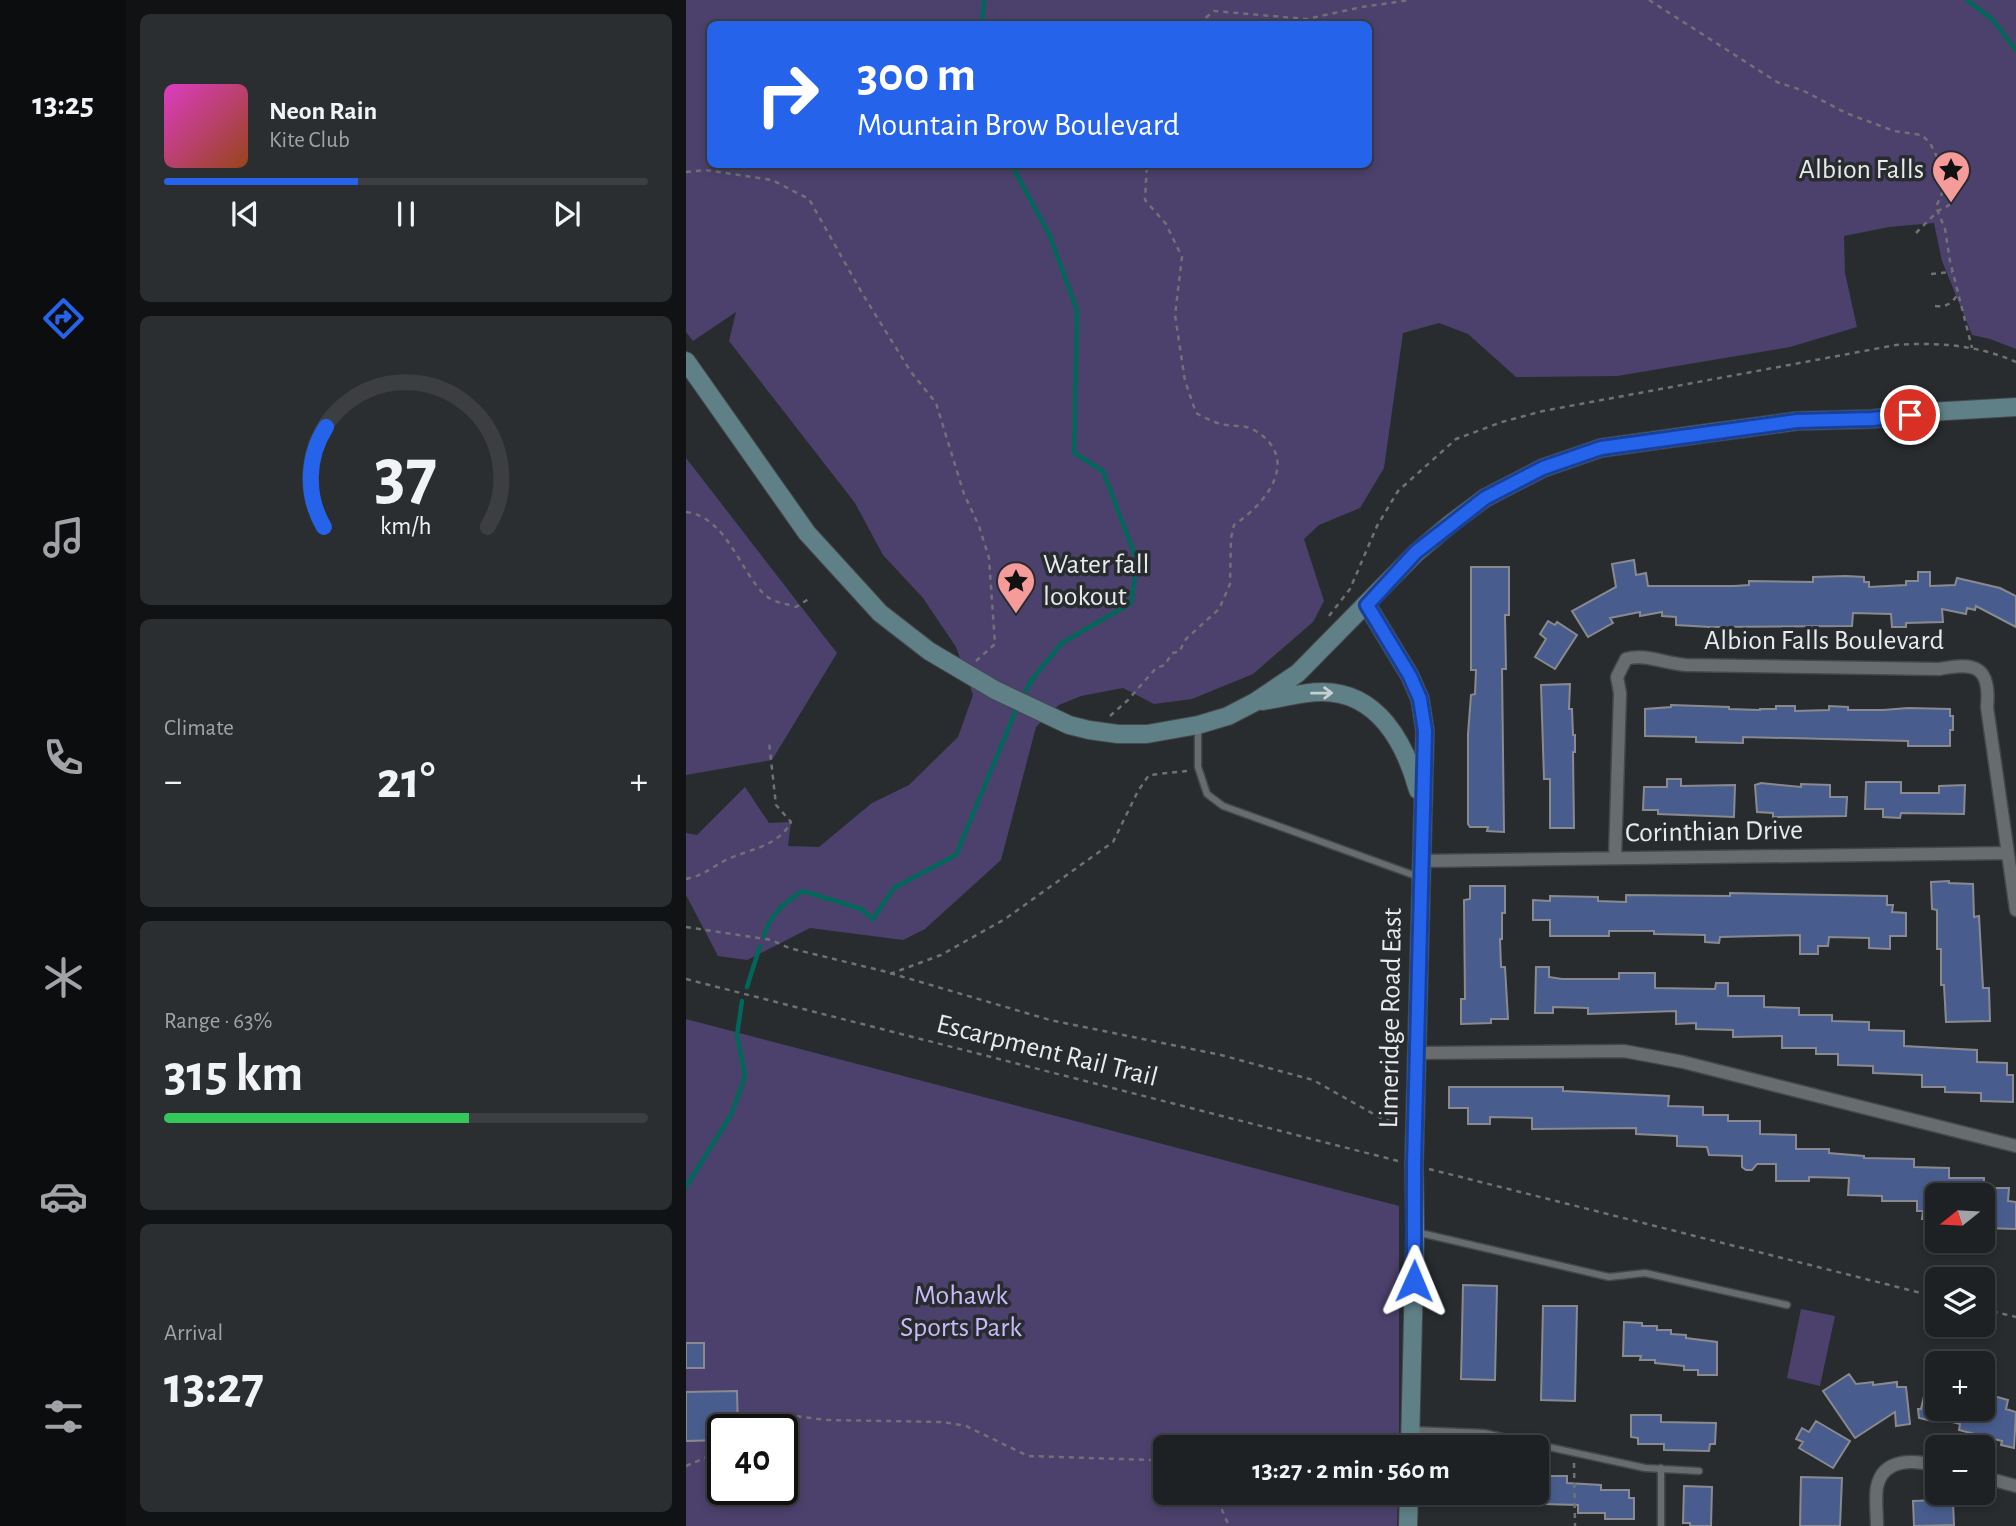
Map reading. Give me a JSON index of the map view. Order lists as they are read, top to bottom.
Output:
{
  "streets": {
    "main road": ["Limeridge Road East"],
    "street": ["Albion Falls Boulevard", "Corinthian Drive"],
    "path": ["Escarpment Rail Trail"]
  },
  "crossings": [
    ["Albion Falls Boulevard", "Corinthian Drive"],
    ["Corinthian Drive", "Limeridge Road East"]
  ],
  "parks": ["Mohawk Sports Park"],
  "places": {
    "place": ["Albion Falls", "Water fall lookout"]
  },
  "north": "left",
  "page": {
    "tabs": "13:25",
    "turn": ["300 m", "Mountain Brow Boulevard"],
    "song": ["Neon Rain", "Kite Club"],
    "tile": [
      "Climate",
      ["Range · 63%", "315 km"],
      ["Arrival", "13:27"]
    ],
    "heat": ["−", "21°", "+"],
    "map_buttons": ["+", "−"],
    "limit": "40",
    "trip": "13:27 · 2 min · 560 m",
    "gauge": ["37", "km/h"]
  }
}
